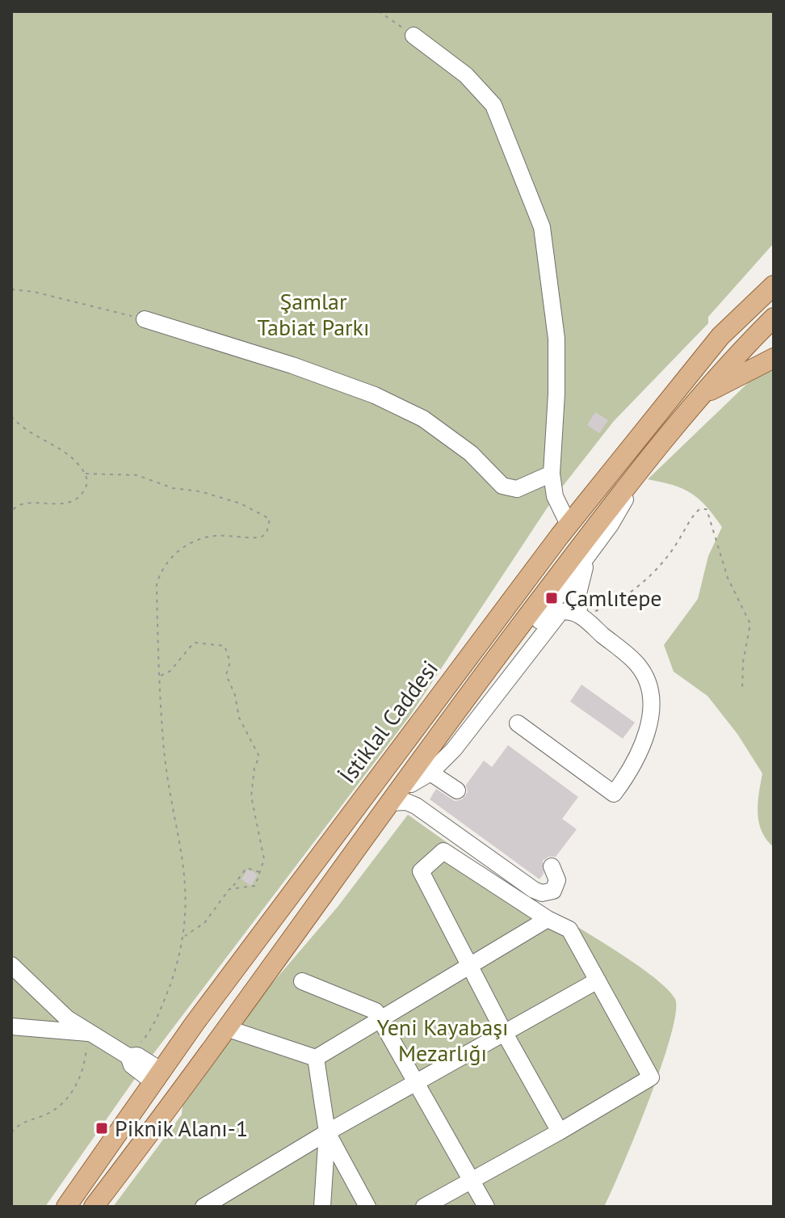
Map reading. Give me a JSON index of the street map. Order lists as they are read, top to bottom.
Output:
{
  "streets": {
    "main road": ["İstiklal Caddesi"]
  },
  "parks": ["Şamlar Tabiat Parkı", "Yeni Kayabaşı Mezarlığı"],
  "places": {
    "transit": ["Çamlıtepe", "Piknik Alanı-1"]
  }
}
